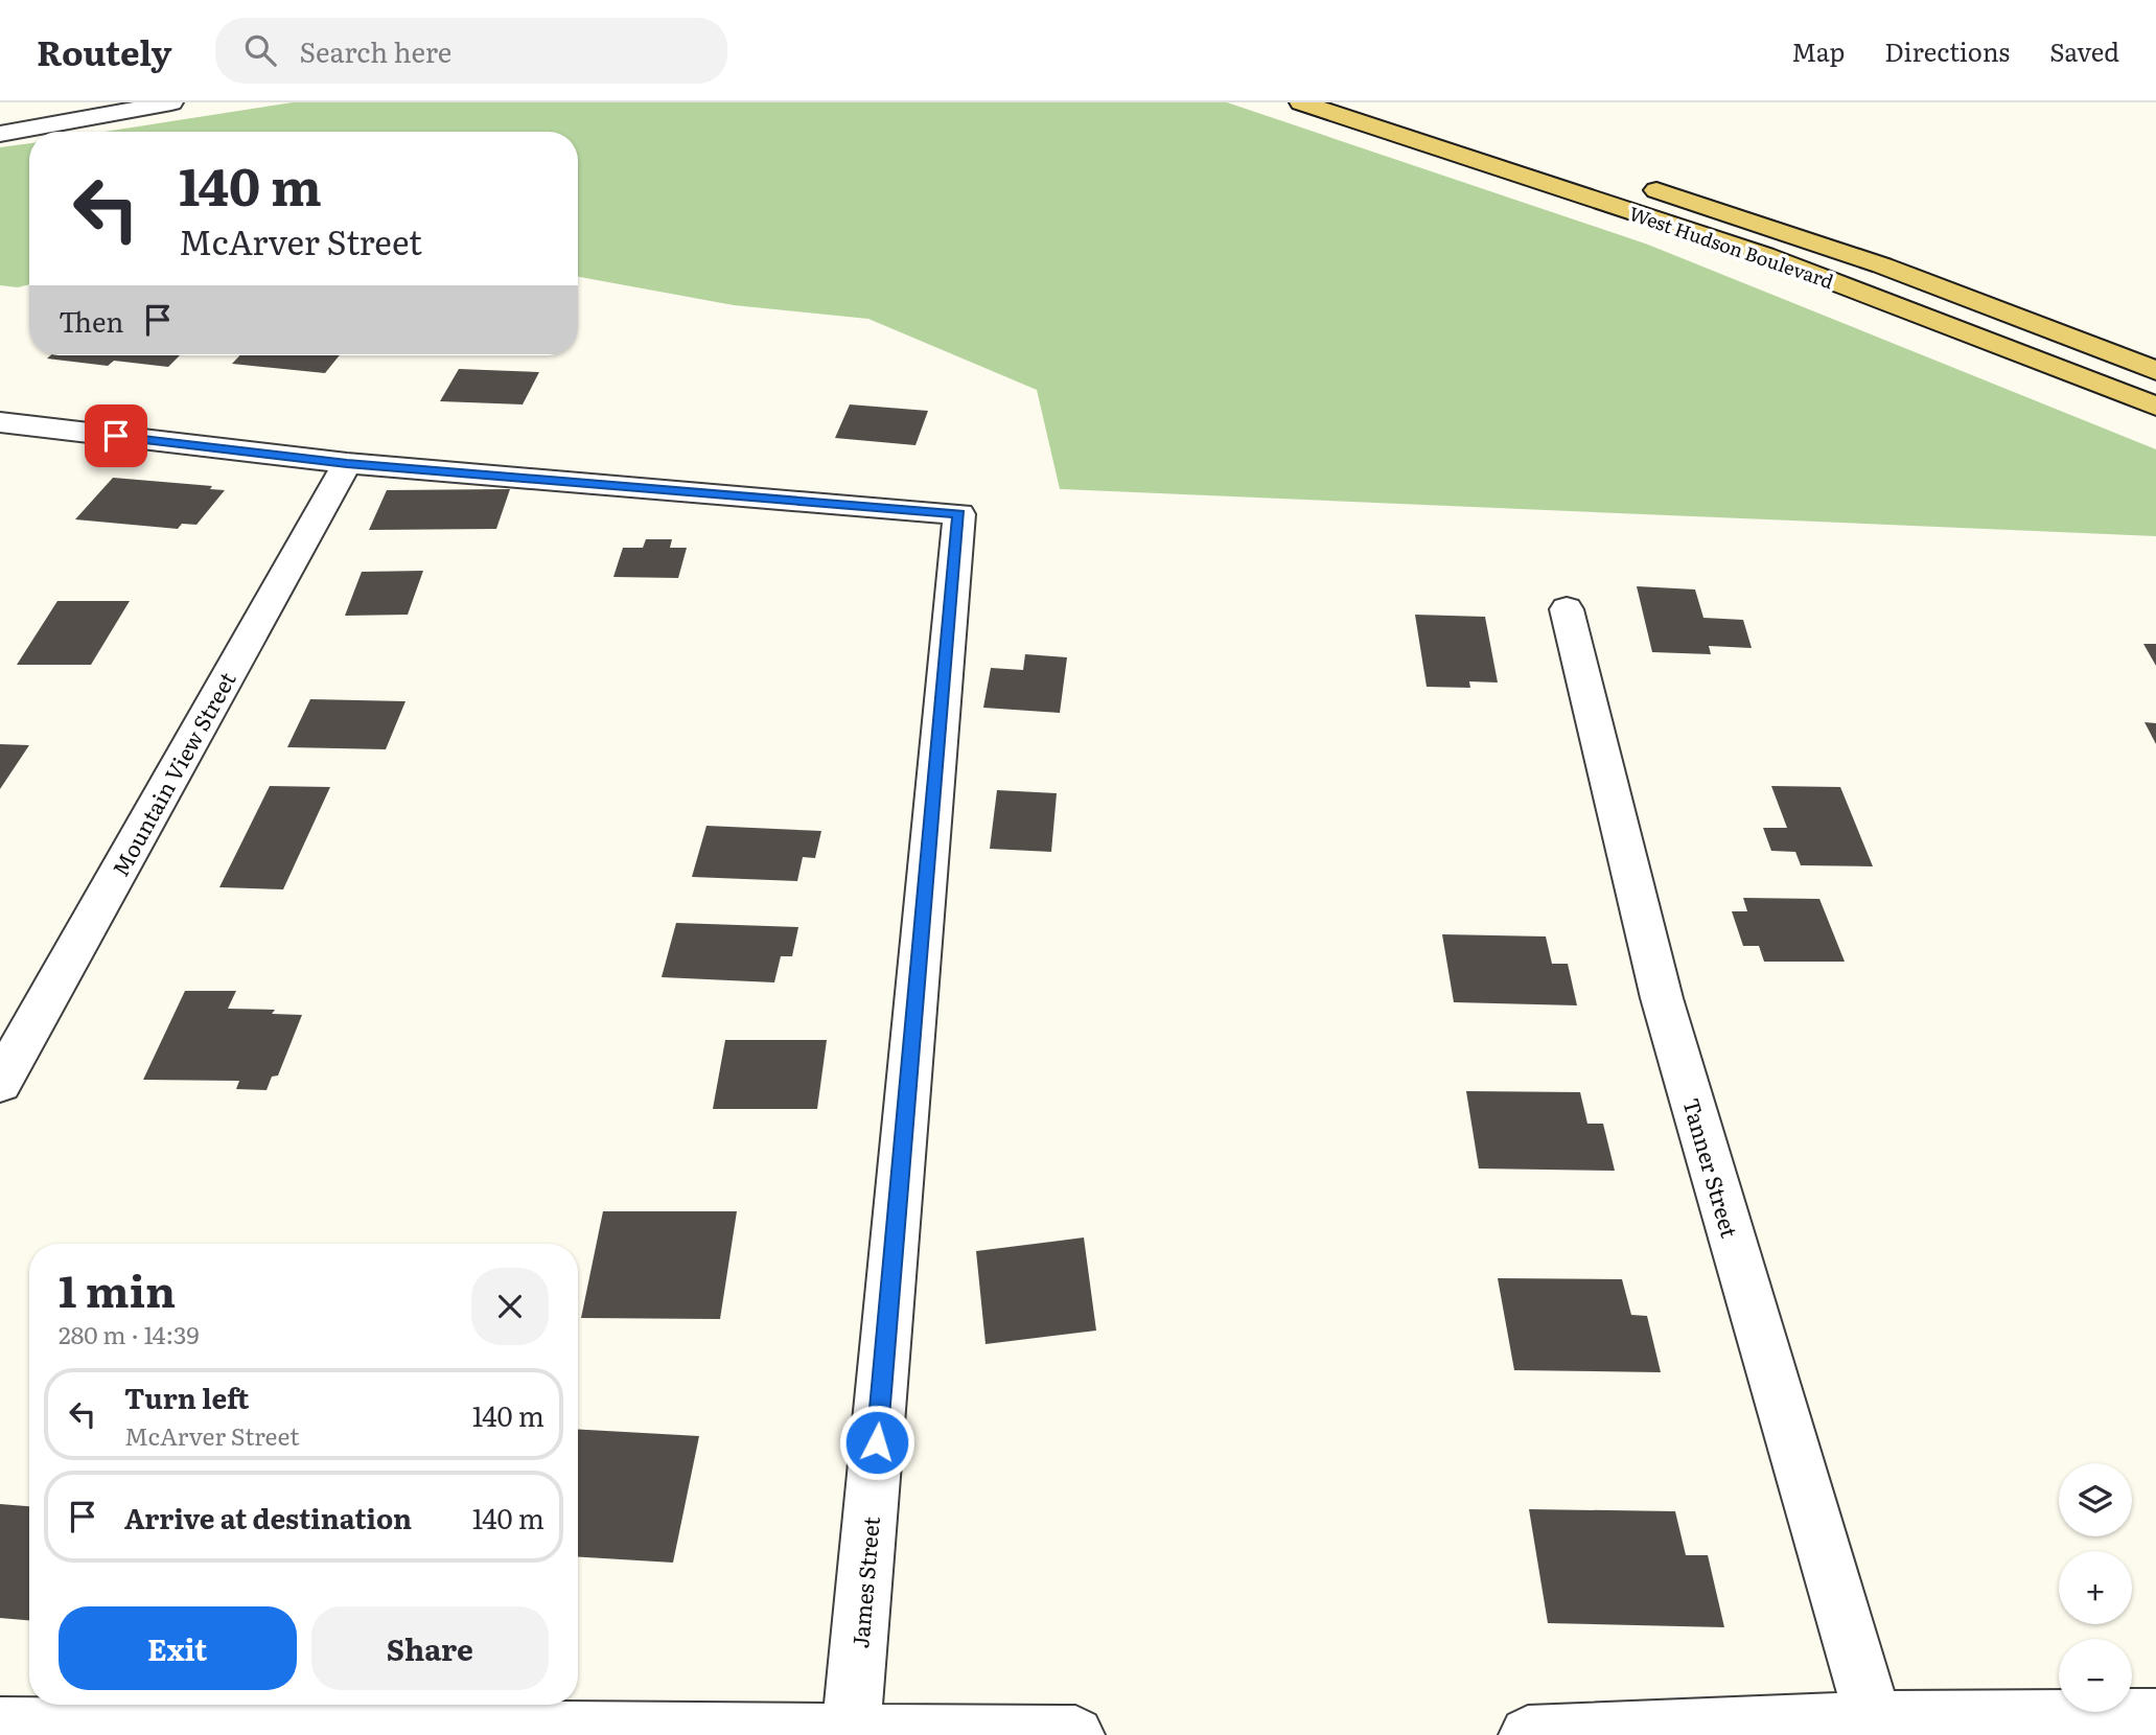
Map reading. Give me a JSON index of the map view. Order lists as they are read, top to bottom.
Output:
{
  "streets": {
    "main road": ["West Hudson Boulevard"],
    "street": ["Mountain View Street", "Tanner Street", "James Street"]
  },
  "crossings": [
    ["Mountain View Street", "James Street"]
  ],
  "page": {
    "header": "Routely",
    "search": "Search here",
    "nav": ["Map", "Directions", "Saved"],
    "turn": ["140 m", "McArver Street"],
    "then": "Then",
    "heading": ["1 min", "280 m · 14:39"],
    "list": [
      {
        "name": "Turn left",
        "note": "McArver Street",
        "value": "140 m"
      },
      {
        "name": "Arrive at destination",
        "value": "140 m"
      }
    ],
    "map_buttons": ["+", "−"],
    "buttons": ["Exit", "Share"]
  }
}
